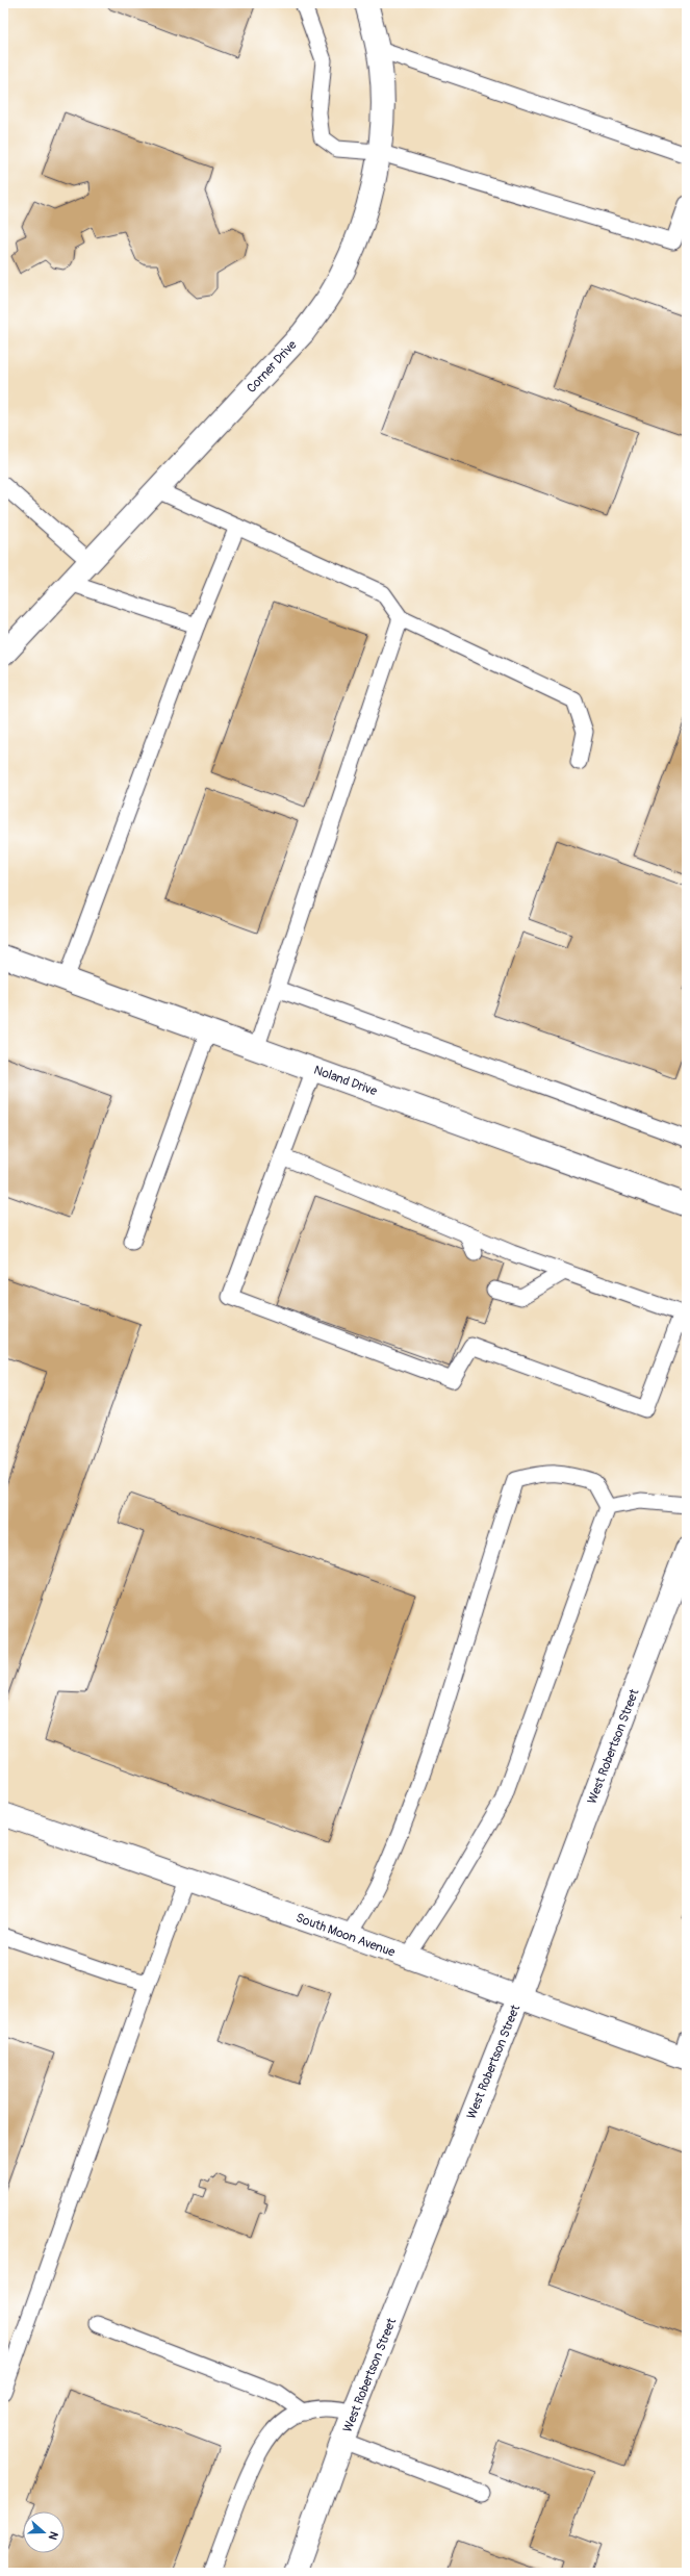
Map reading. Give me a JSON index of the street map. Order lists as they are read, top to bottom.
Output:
{
  "streets": {
    "street": [
      "Corner Drive",
      "Noland Drive",
      "West Robertson Street",
      "South Moon Avenue"
    ]
  },
  "crossings": [
    ["West Robertson Street", "South Moon Avenue"]
  ],
  "north": "right"
}
